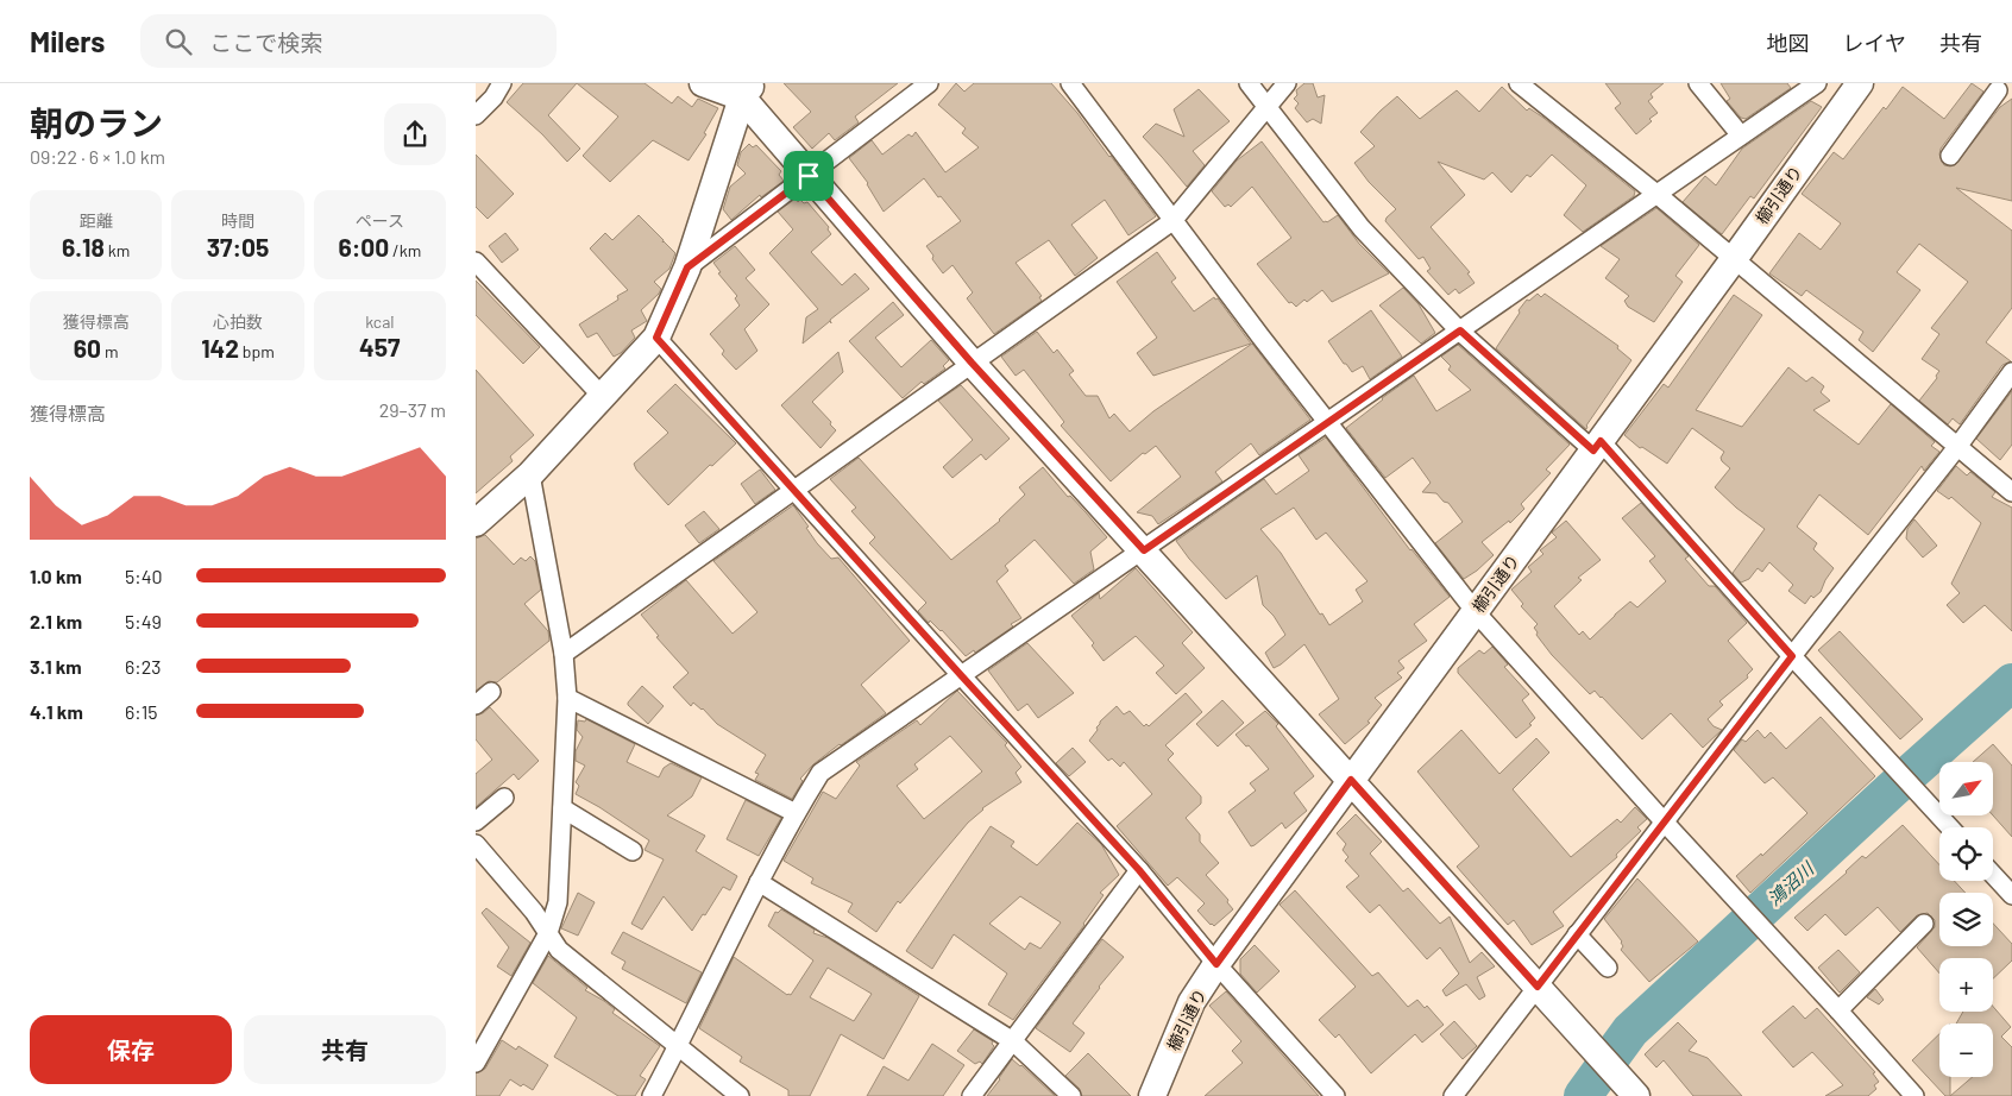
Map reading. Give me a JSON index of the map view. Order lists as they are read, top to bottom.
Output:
{
  "streets": {
    "street": ["櫛引通り"]
  },
  "water": ["鴻沼川"],
  "north": "top right",
  "page": {
    "header": "Milers",
    "search": "ここで検索",
    "nav": ["地図", "レイヤ", "共有"],
    "heading": ["朝のラン", "09:22 · 6 × 1.0 km"],
    "stats": [
      ["距離", "6.18 km"],
      ["時間", "37:05"],
      ["ペース", "6:00 /km"],
      ["獲得標高", "60 m"],
      ["心拍数", "142 bpm"],
      ["kcal", "457"]
    ],
    "chart": ["獲得標高", "29–37 m"],
    "list": [
      {
        "name": "1.0 km",
        "note": "5:40"
      },
      {
        "name": "2.1 km",
        "note": "5:49"
      },
      {
        "name": "3.1 km",
        "note": "6:23"
      },
      {
        "name": "4.1 km",
        "note": "6:15"
      }
    ],
    "map_buttons": ["+", "−"],
    "buttons": ["保存", "共有"]
  }
}
